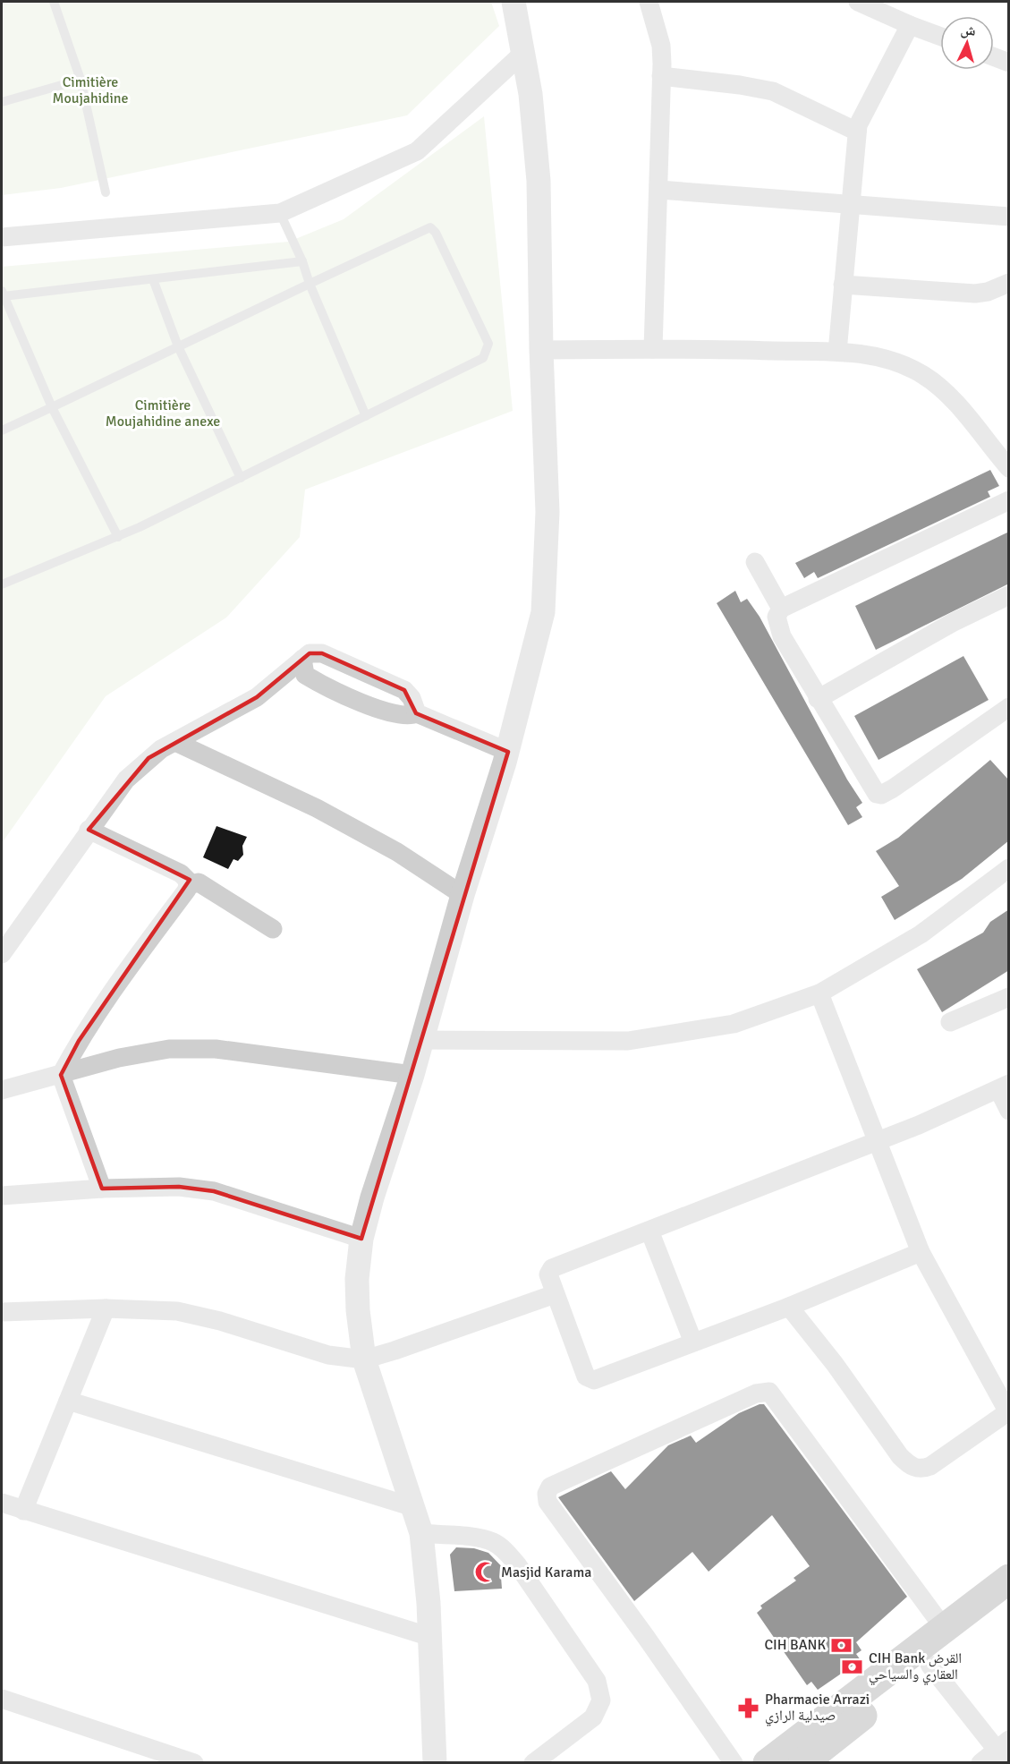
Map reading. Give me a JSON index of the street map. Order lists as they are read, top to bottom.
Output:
{
  "parks": ["Cimitière Moujahidine", "Cimitière Moujahidine anexe"],
  "places": {
    "mosque": ["Masjid Karama"],
    "bank": ["CIH BANK", "CIH Bank القرض العقاري والسياحي"],
    "pharmacy": ["Pharmacie Arrazi صيدلية الرازي"]
  },
  "north": "top"
}
